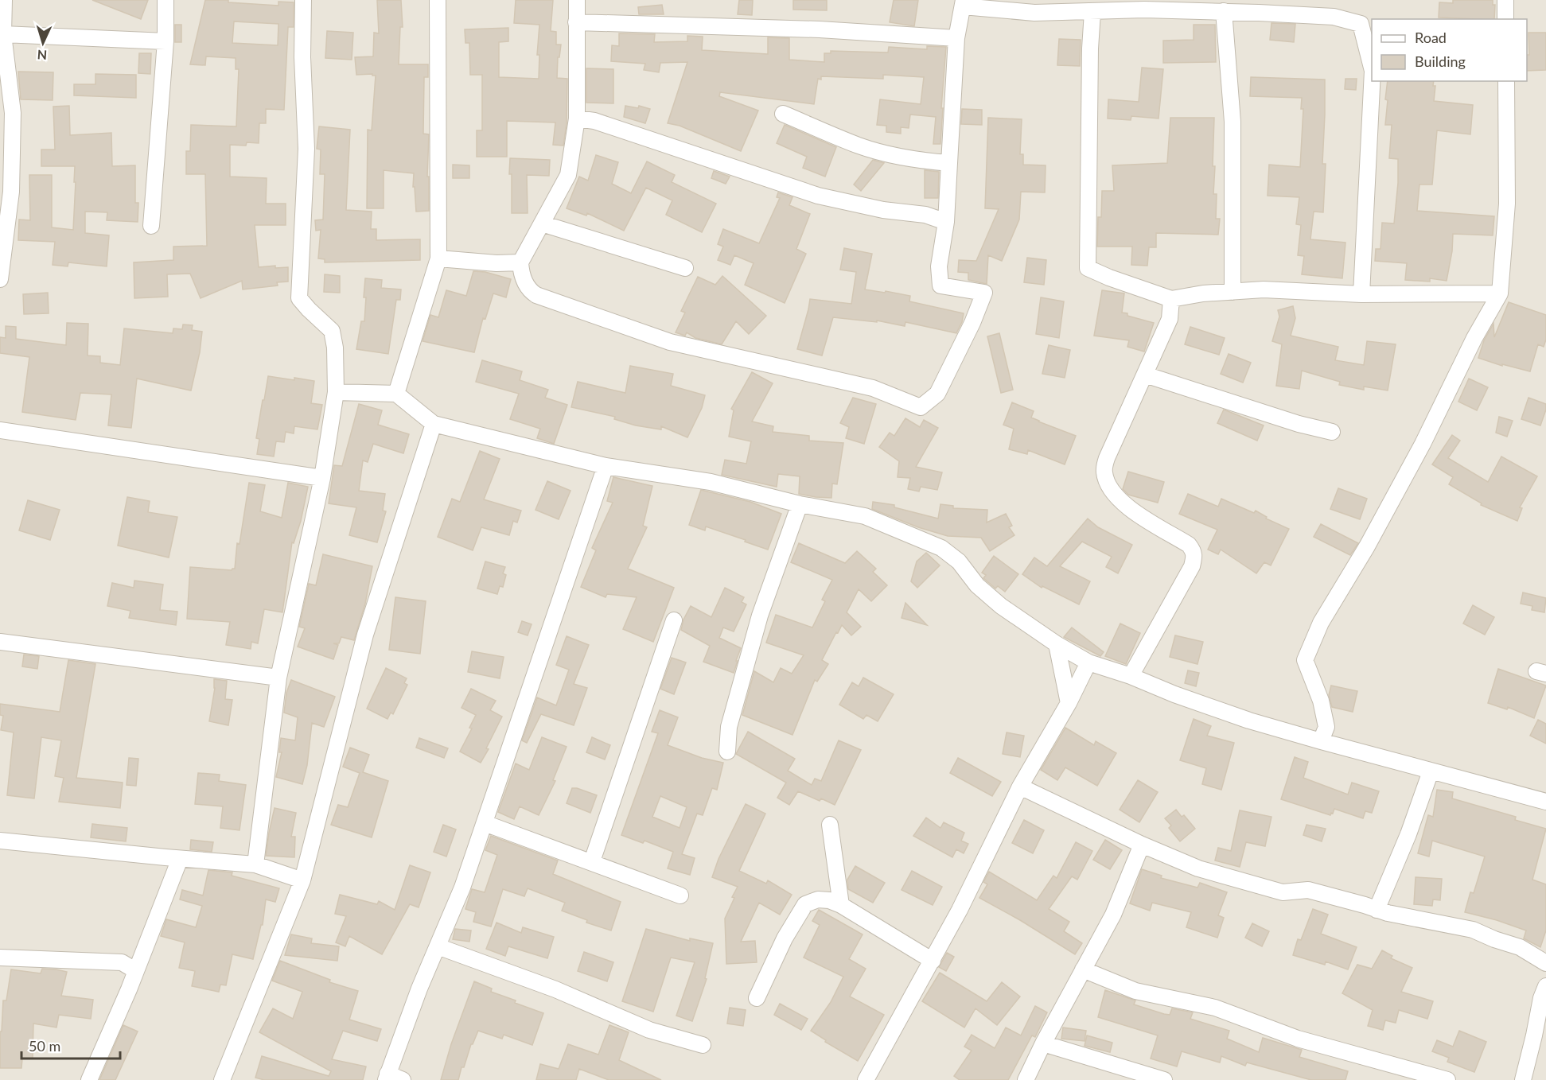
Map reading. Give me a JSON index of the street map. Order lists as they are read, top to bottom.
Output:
{
  "legend": ["Road", "Building"],
  "scale_bar": "50 m",
  "north": "bottom"
}
